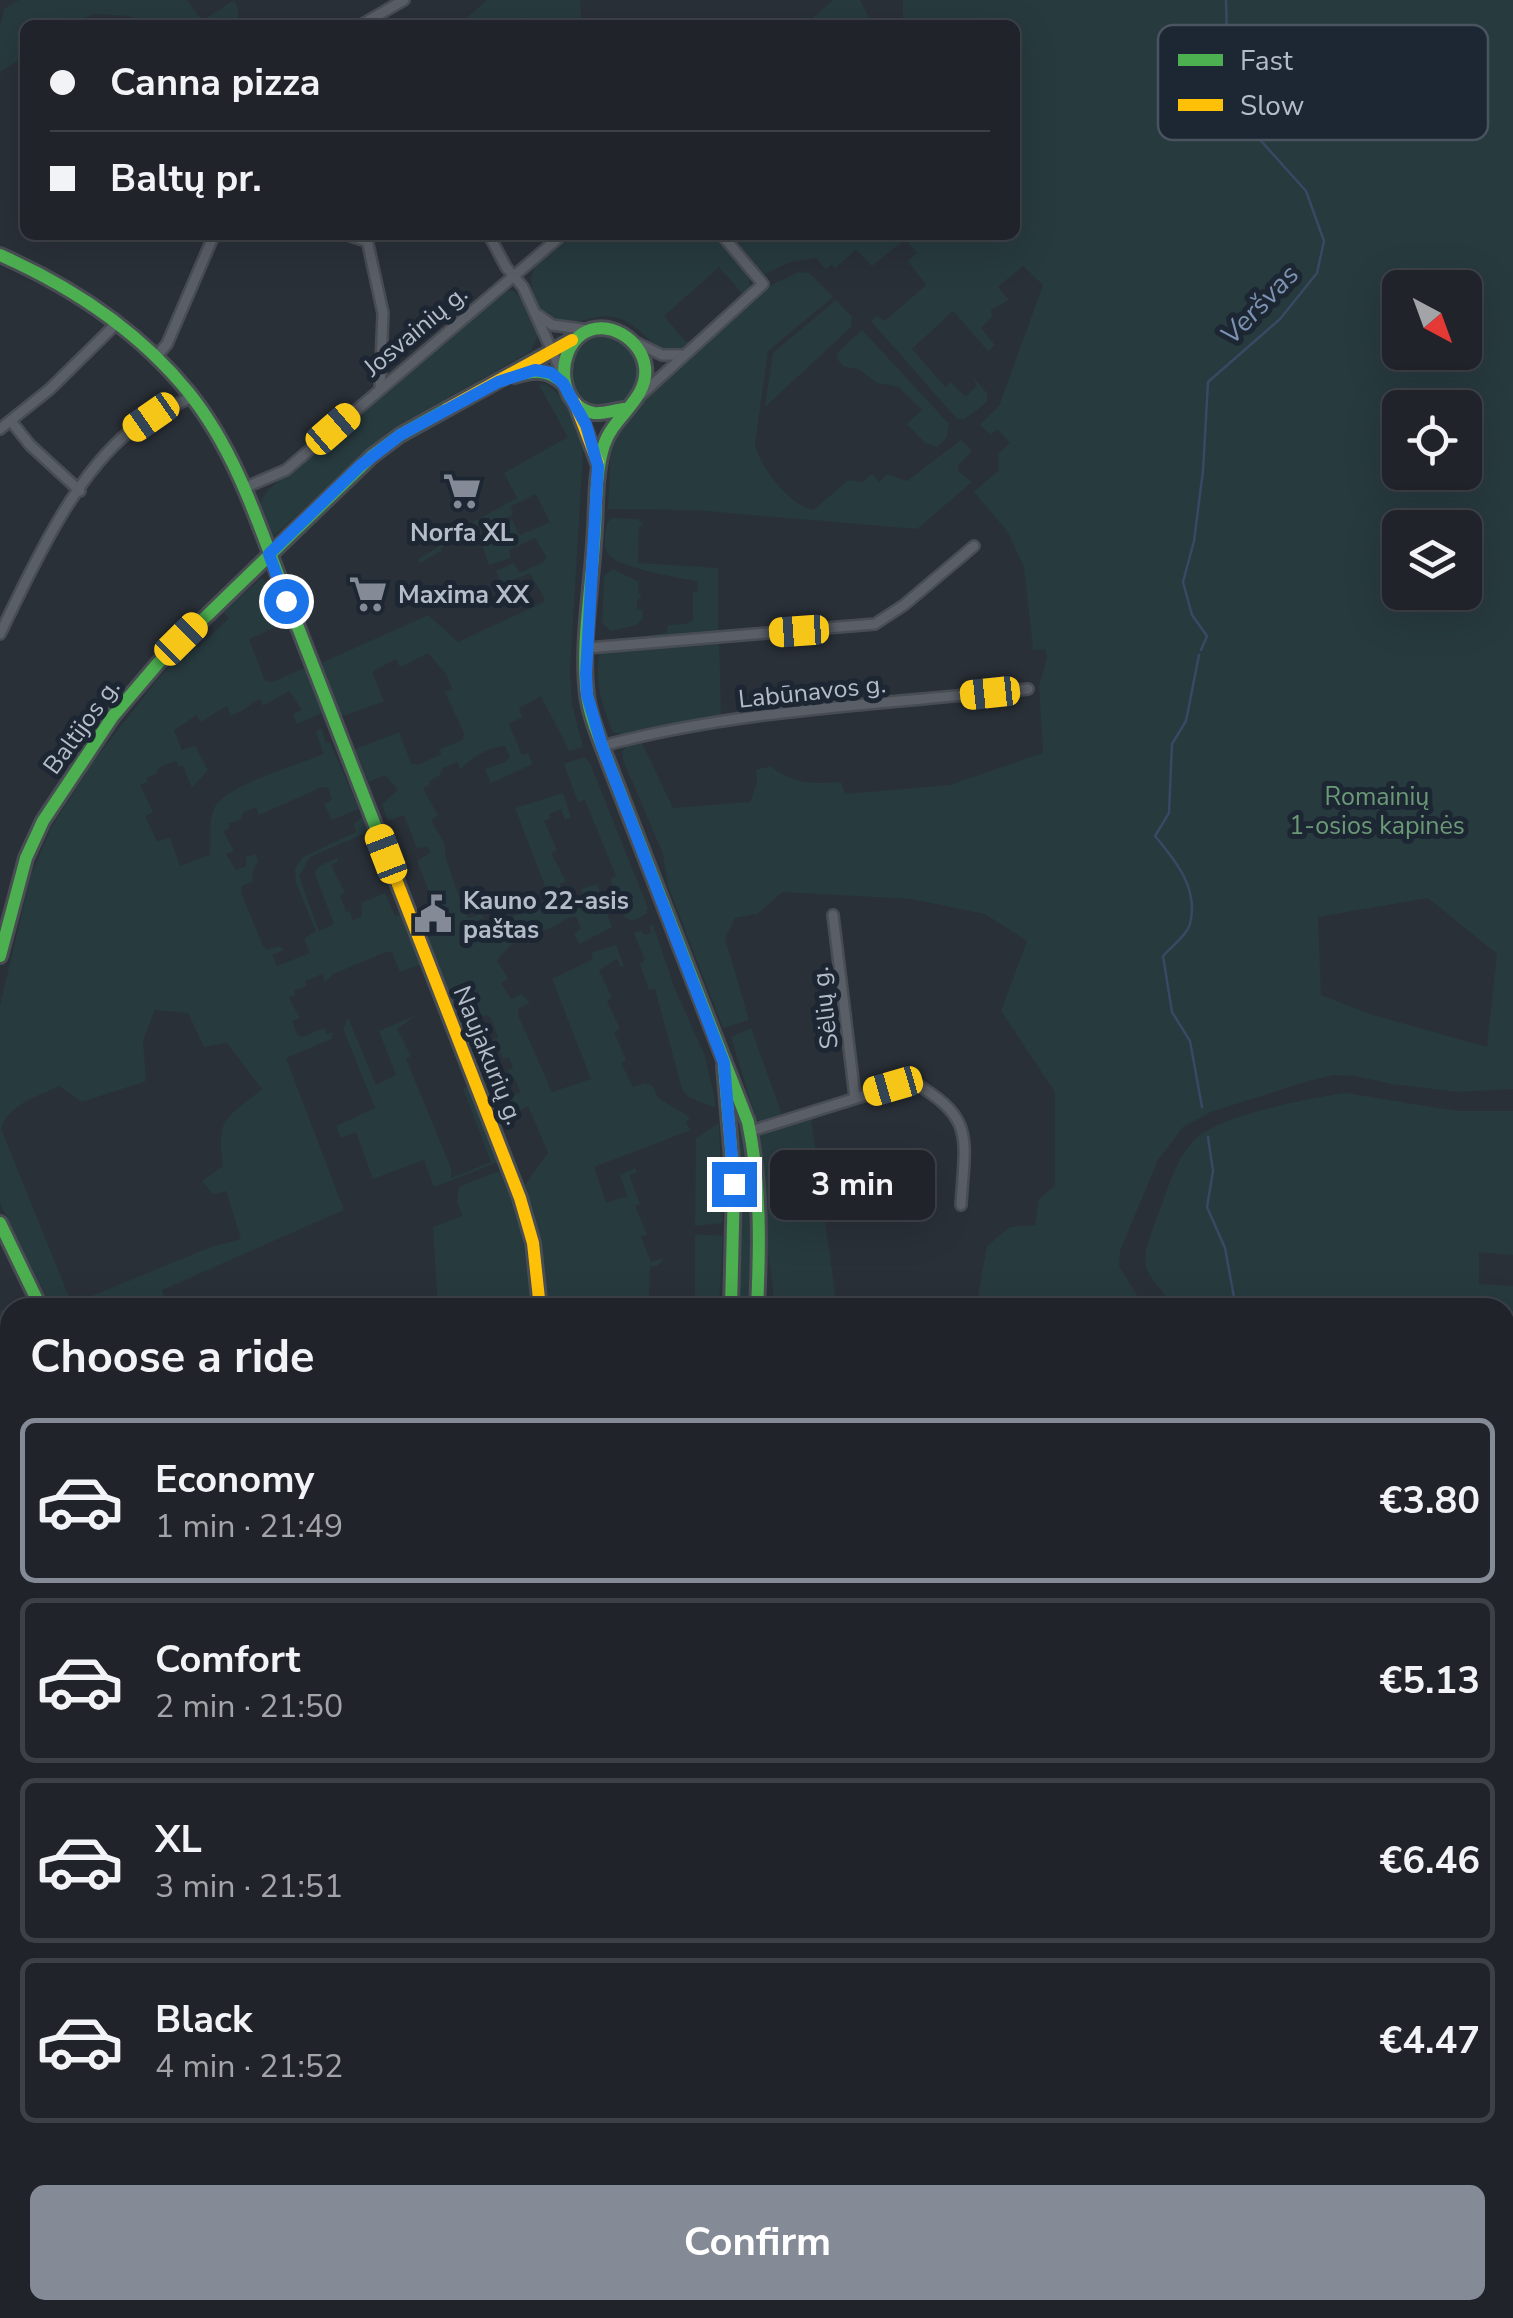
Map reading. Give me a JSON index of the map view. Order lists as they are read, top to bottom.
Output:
{
  "streets": {
    "street": [
      "Josvainių g.",
      "Labūnavos g.",
      "Baltijos g.",
      "Sėlių g.",
      "Naujakurių g."
    ]
  },
  "crossings": [
    ["Josvainių g.", "Naujakurių g."],
    ["Baltijos g.", "Naujakurių g."]
  ],
  "water": ["Veršvas"],
  "parks": ["Romainių 1-osios kapinės"],
  "places": {
    "supermarket": ["Norfa XL", "Maxima XX"],
    "public building": ["Kauno 22-asis paštas"]
  },
  "legend": ["Fast", "Slow"],
  "north": "bottom right",
  "page": {
    "banner": ["Canna pizza", "Baltų pr."],
    "bubble": "3 min",
    "heading": "Choose a ride",
    "list": [
      {
        "name": "Economy",
        "note": "1 min · 21:49",
        "value": "€3.80"
      },
      {
        "name": "Comfort",
        "note": "2 min · 21:50",
        "value": "€5.13"
      },
      {
        "name": "XL",
        "note": "3 min · 21:51",
        "value": "€6.46"
      },
      {
        "name": "Black",
        "note": "4 min · 21:52",
        "value": "€4.47"
      }
    ],
    "buttons": "Confirm"
  }
}
